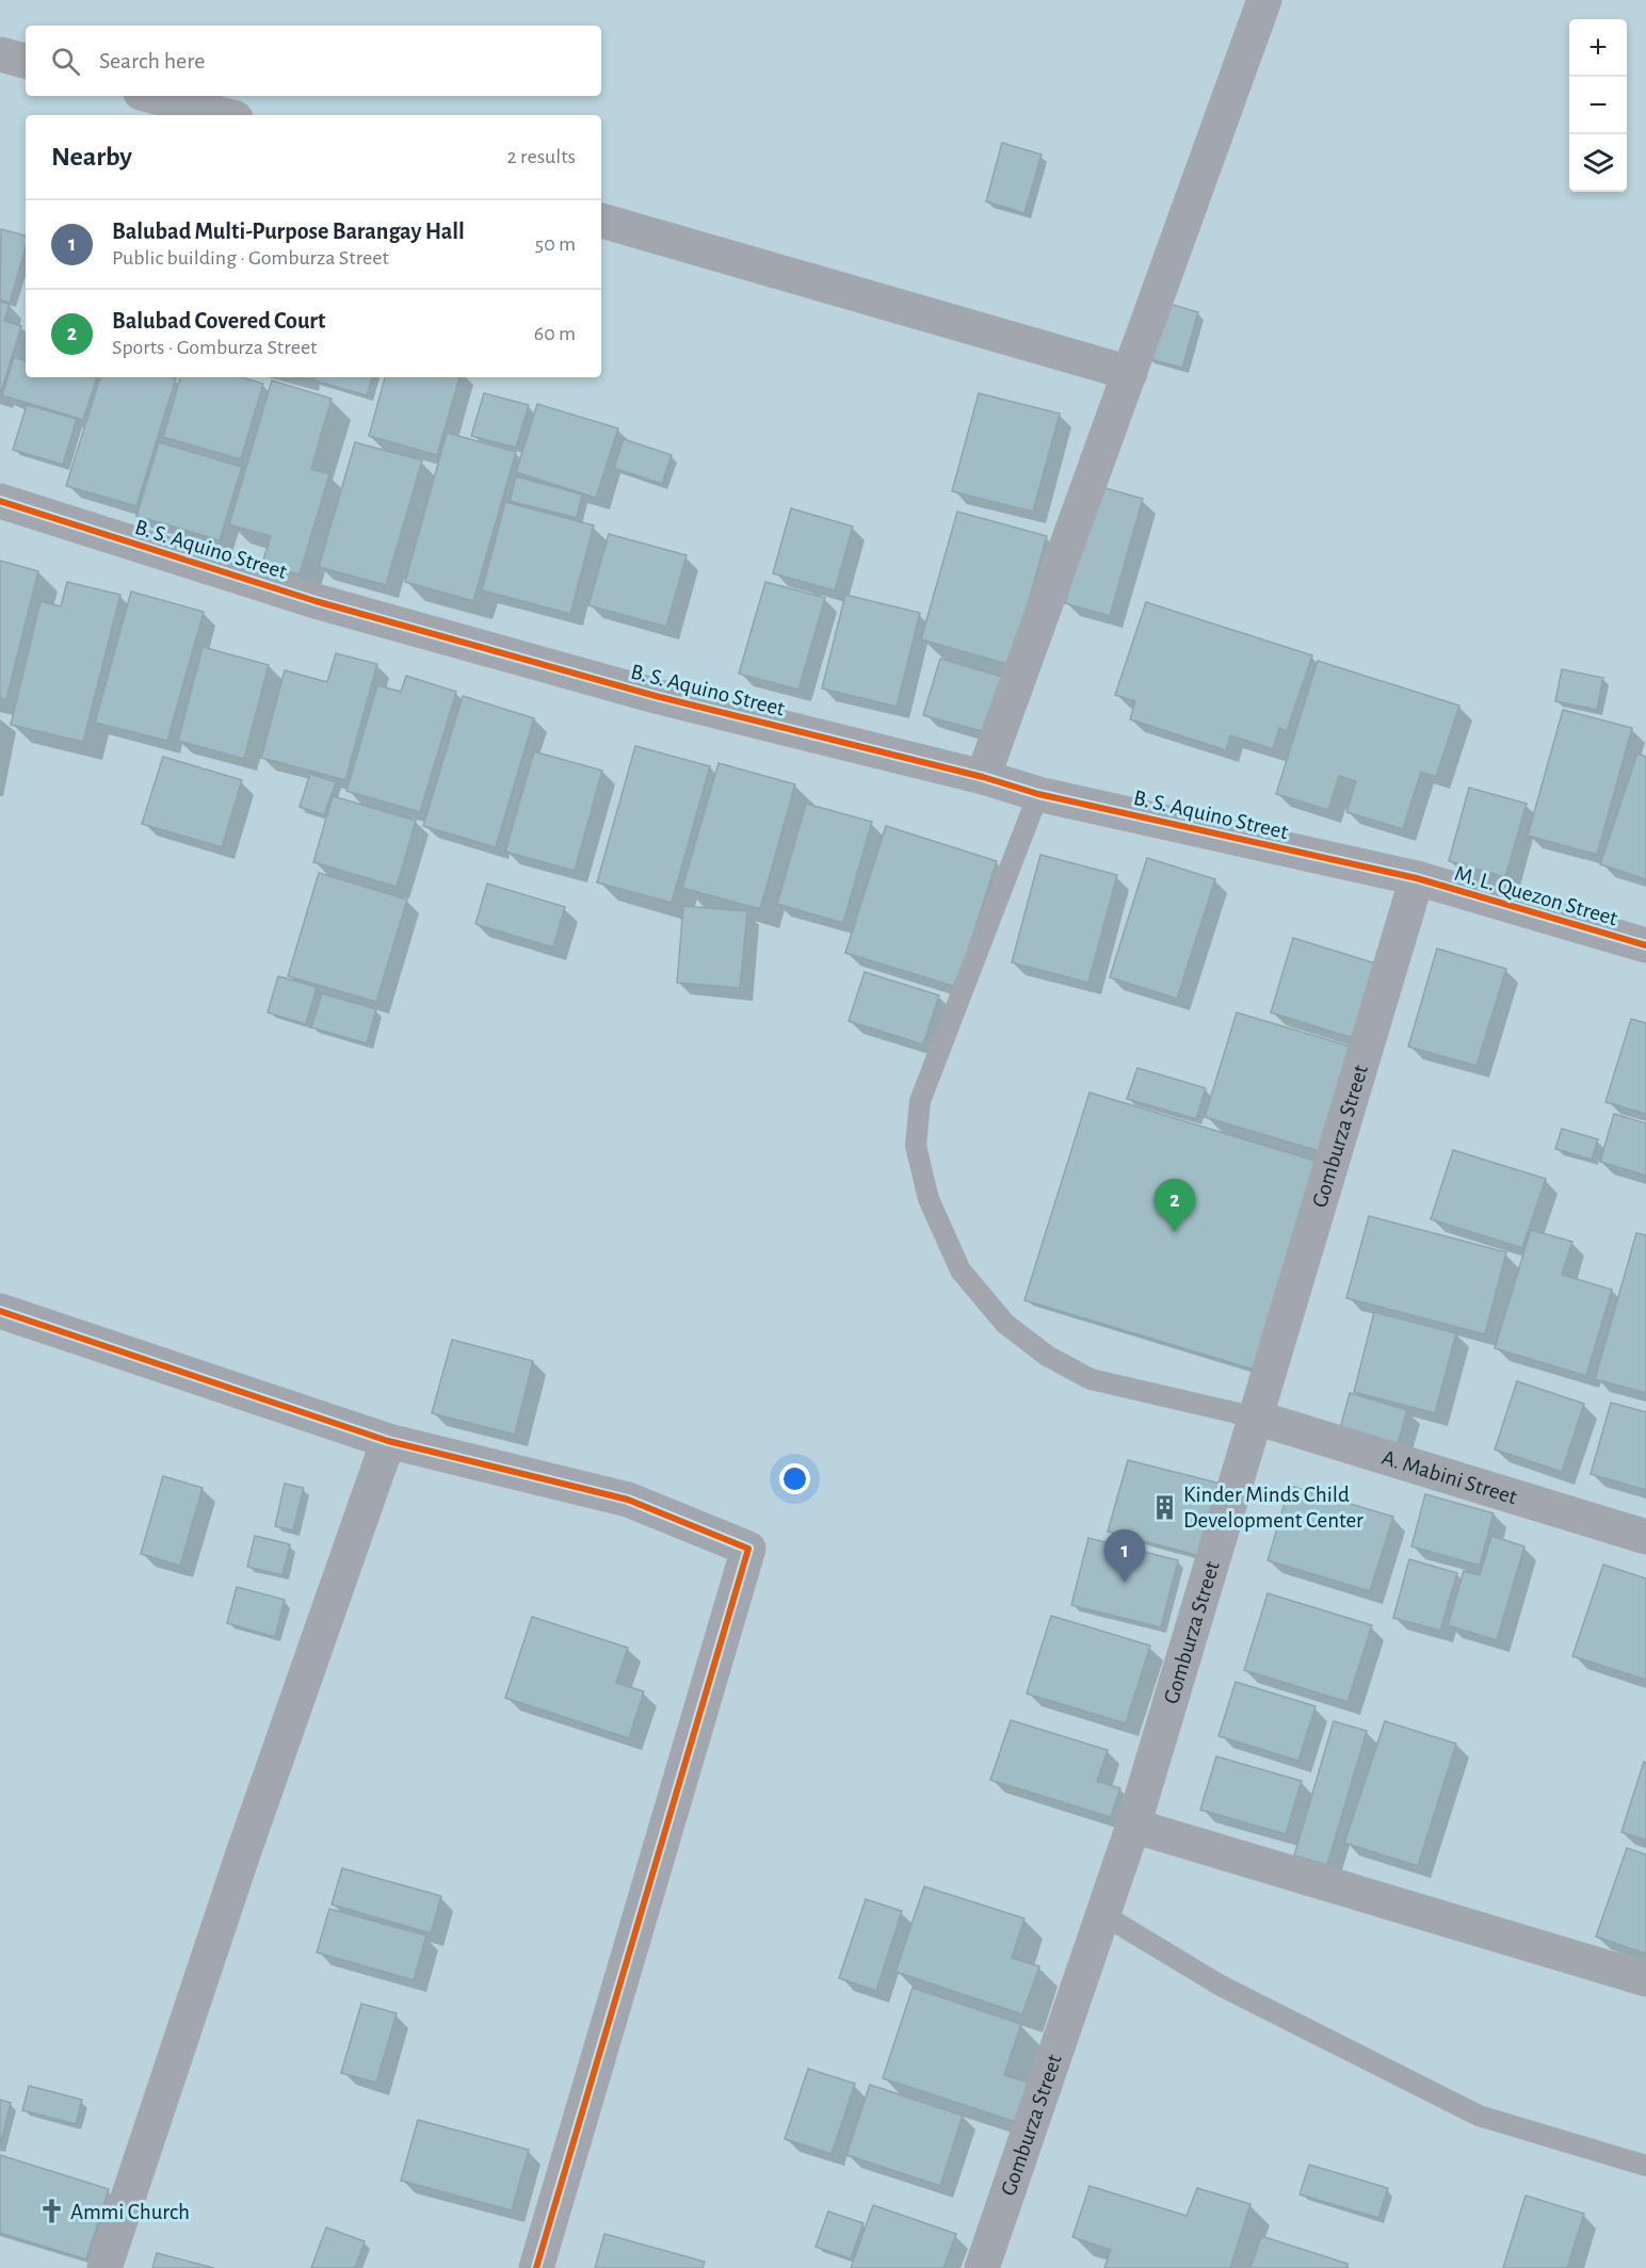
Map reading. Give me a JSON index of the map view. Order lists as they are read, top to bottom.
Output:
{
  "streets": {
    "street": [
      "B. S. Aquino Street",
      "M. L. Quezon Street",
      "Gomburza Street",
      "A. Mabini Street"
    ]
  },
  "crossings": [
    ["B. S. Aquino Street", "M. L. Quezon Street"],
    ["B. S. Aquino Street", "Gomburza Street"],
    ["M. L. Quezon Street", "Gomburza Street"],
    ["Gomburza Street", "A. Mabini Street"]
  ],
  "places": {
    "building": ["Kinder Minds Child Development Center"],
    "church": ["Ammi Church"]
  },
  "page": {
    "map_buttons": ["+", "−"],
    "search": "Search here",
    "heading": ["Nearby", "2 results"],
    "list": [
      {
        "mark": "1",
        "name": "Balubad Multi-Purpose Barangay Hall",
        "note": "Public building · Gomburza Street",
        "value": "50 m"
      },
      {
        "mark": "2",
        "name": "Balubad Covered Court",
        "note": "Sports · Gomburza Street",
        "value": "60 m"
      }
    ],
    "pins": ["2", "1"]
  }
}
